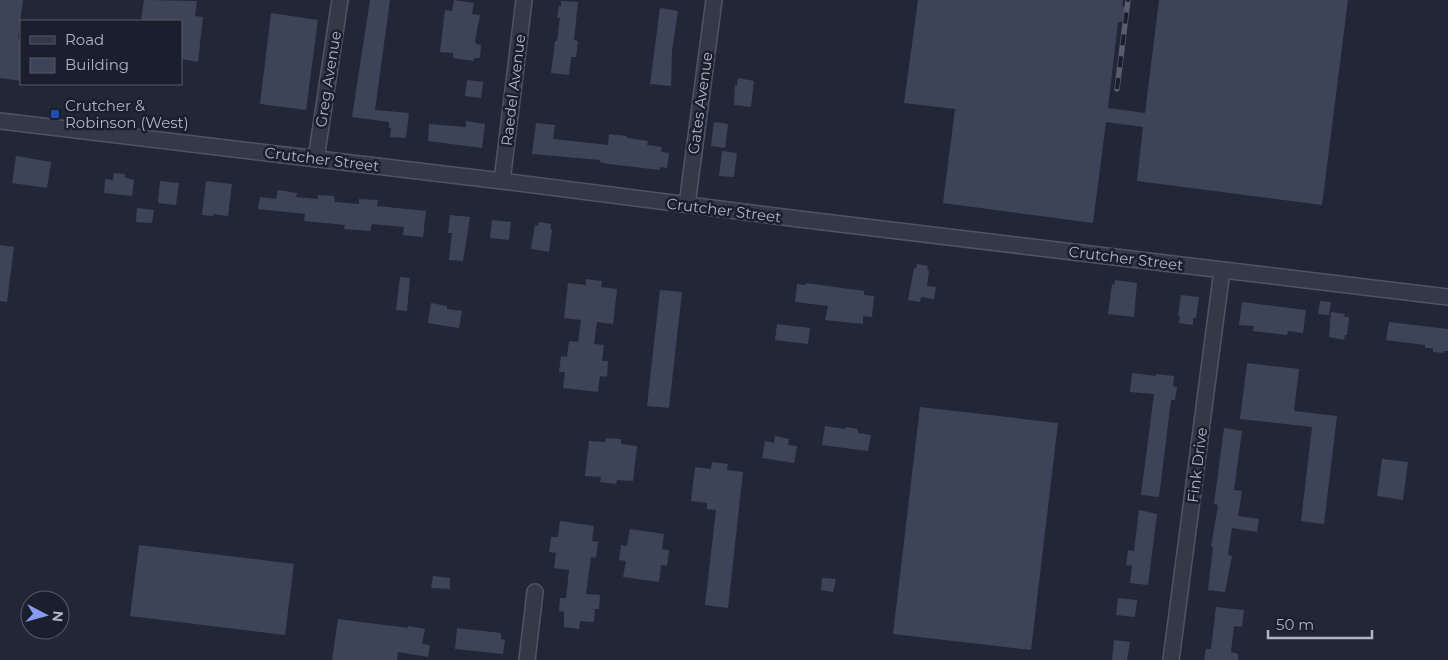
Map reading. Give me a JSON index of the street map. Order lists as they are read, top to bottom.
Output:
{
  "streets": {
    "street": [
      "Greg Avenue",
      "Raedel Avenue",
      "Gates Avenue",
      "Crutcher Street",
      "Fink Drive"
    ]
  },
  "crossings": [
    ["Greg Avenue", "Crutcher Street"],
    ["Raedel Avenue", "Crutcher Street"],
    ["Gates Avenue", "Crutcher Street"],
    ["Crutcher Street", "Fink Drive"]
  ],
  "places": {
    "transit": ["Crutcher & Robinson (West)"]
  },
  "legend": ["Road", "Building"],
  "scale_bar": "50 m",
  "north": "right"
}
